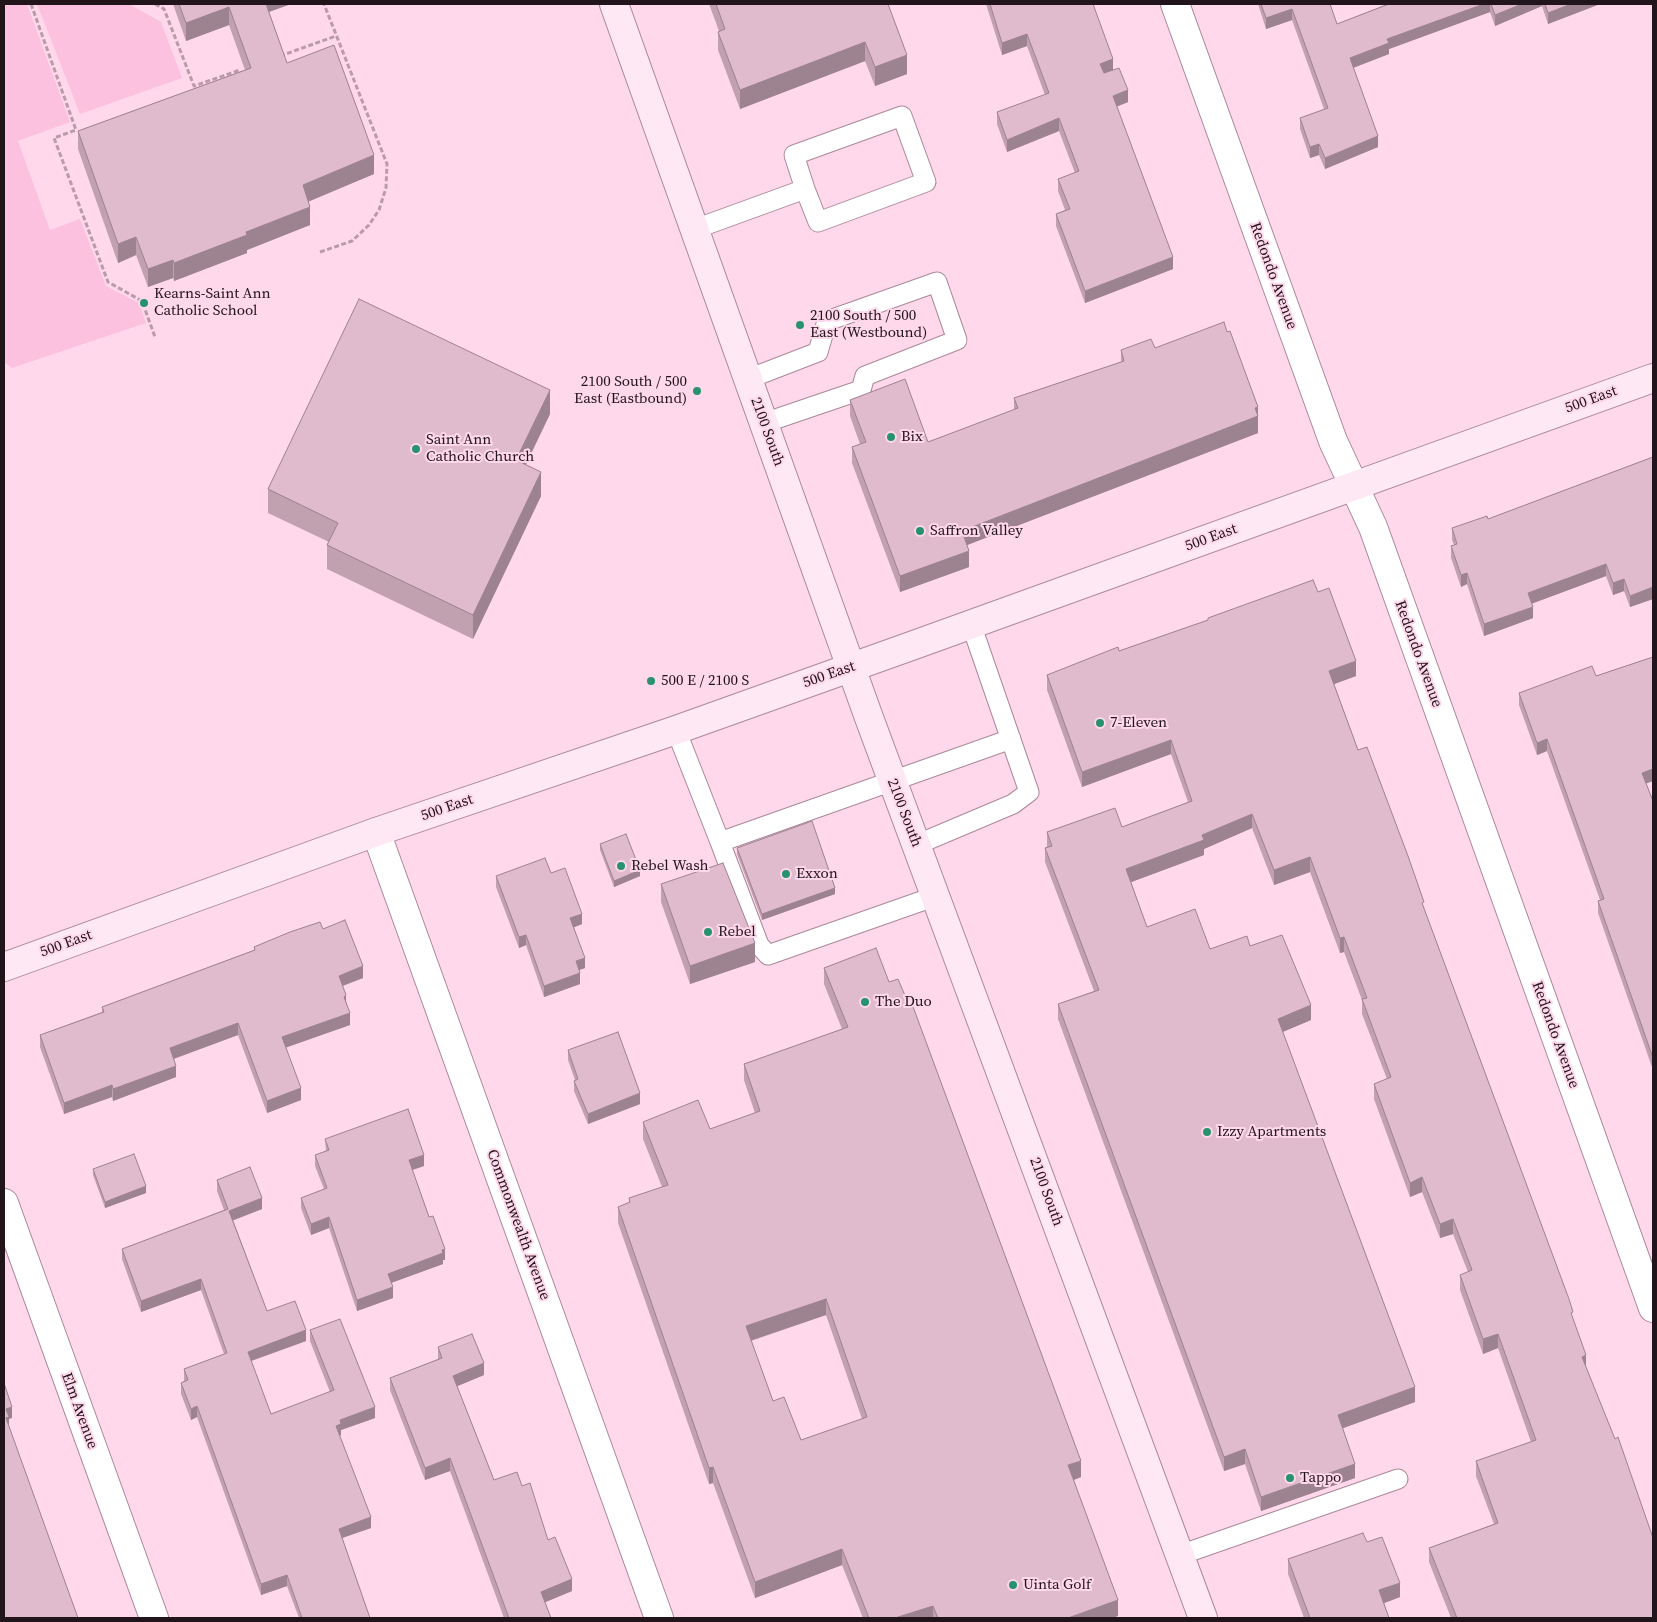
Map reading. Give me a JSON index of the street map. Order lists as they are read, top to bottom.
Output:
{
  "streets": {
    "street": [
      "Redondo Avenue",
      "500 East",
      "2100 South",
      "Commonwealth Avenue",
      "Elm Avenue"
    ]
  },
  "crossings": [
    ["Redondo Avenue", "500 East"],
    ["500 East", "2100 South"],
    ["500 East", "Commonwealth Avenue"]
  ],
  "places": [
    "Kearns-Saint Ann Catholic School",
    "2100 South / 500 East (Westbound)",
    "2100 South / 500 East (Eastbound)",
    "Bix",
    "Saint Ann Catholic Church",
    "Saffron Valley",
    "500 E / 2100 S",
    "7-Eleven",
    "Rebel Wash",
    "Exxon",
    "Rebel",
    "The Duo",
    "Izzy Apartments",
    "Tappo",
    "Uinta Golf"
  ]
}
